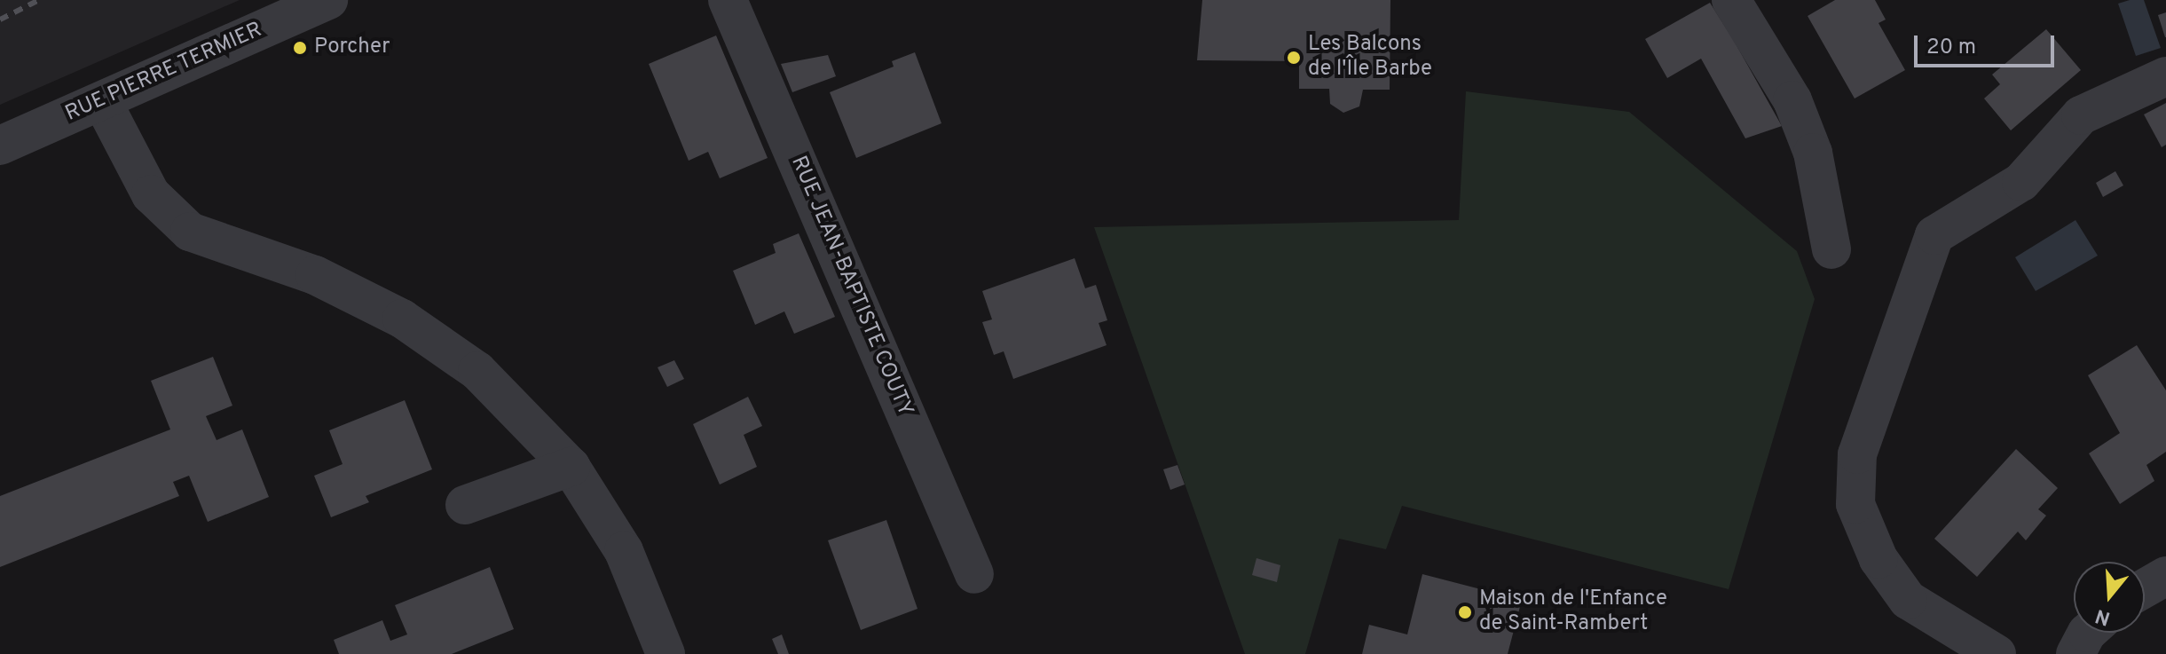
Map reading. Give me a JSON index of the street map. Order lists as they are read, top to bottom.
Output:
{
  "streets": {
    "street": ["RUE PIERRE TERMIER", "RUE JEAN-BAPTISTE COUTY"]
  },
  "places": ["Porcher", "Les Balcons de l'Île Barbe", "Maison de l'Enfance de Saint-Rambert"],
  "scale_bar": "20 m",
  "north": "bottom"
}
